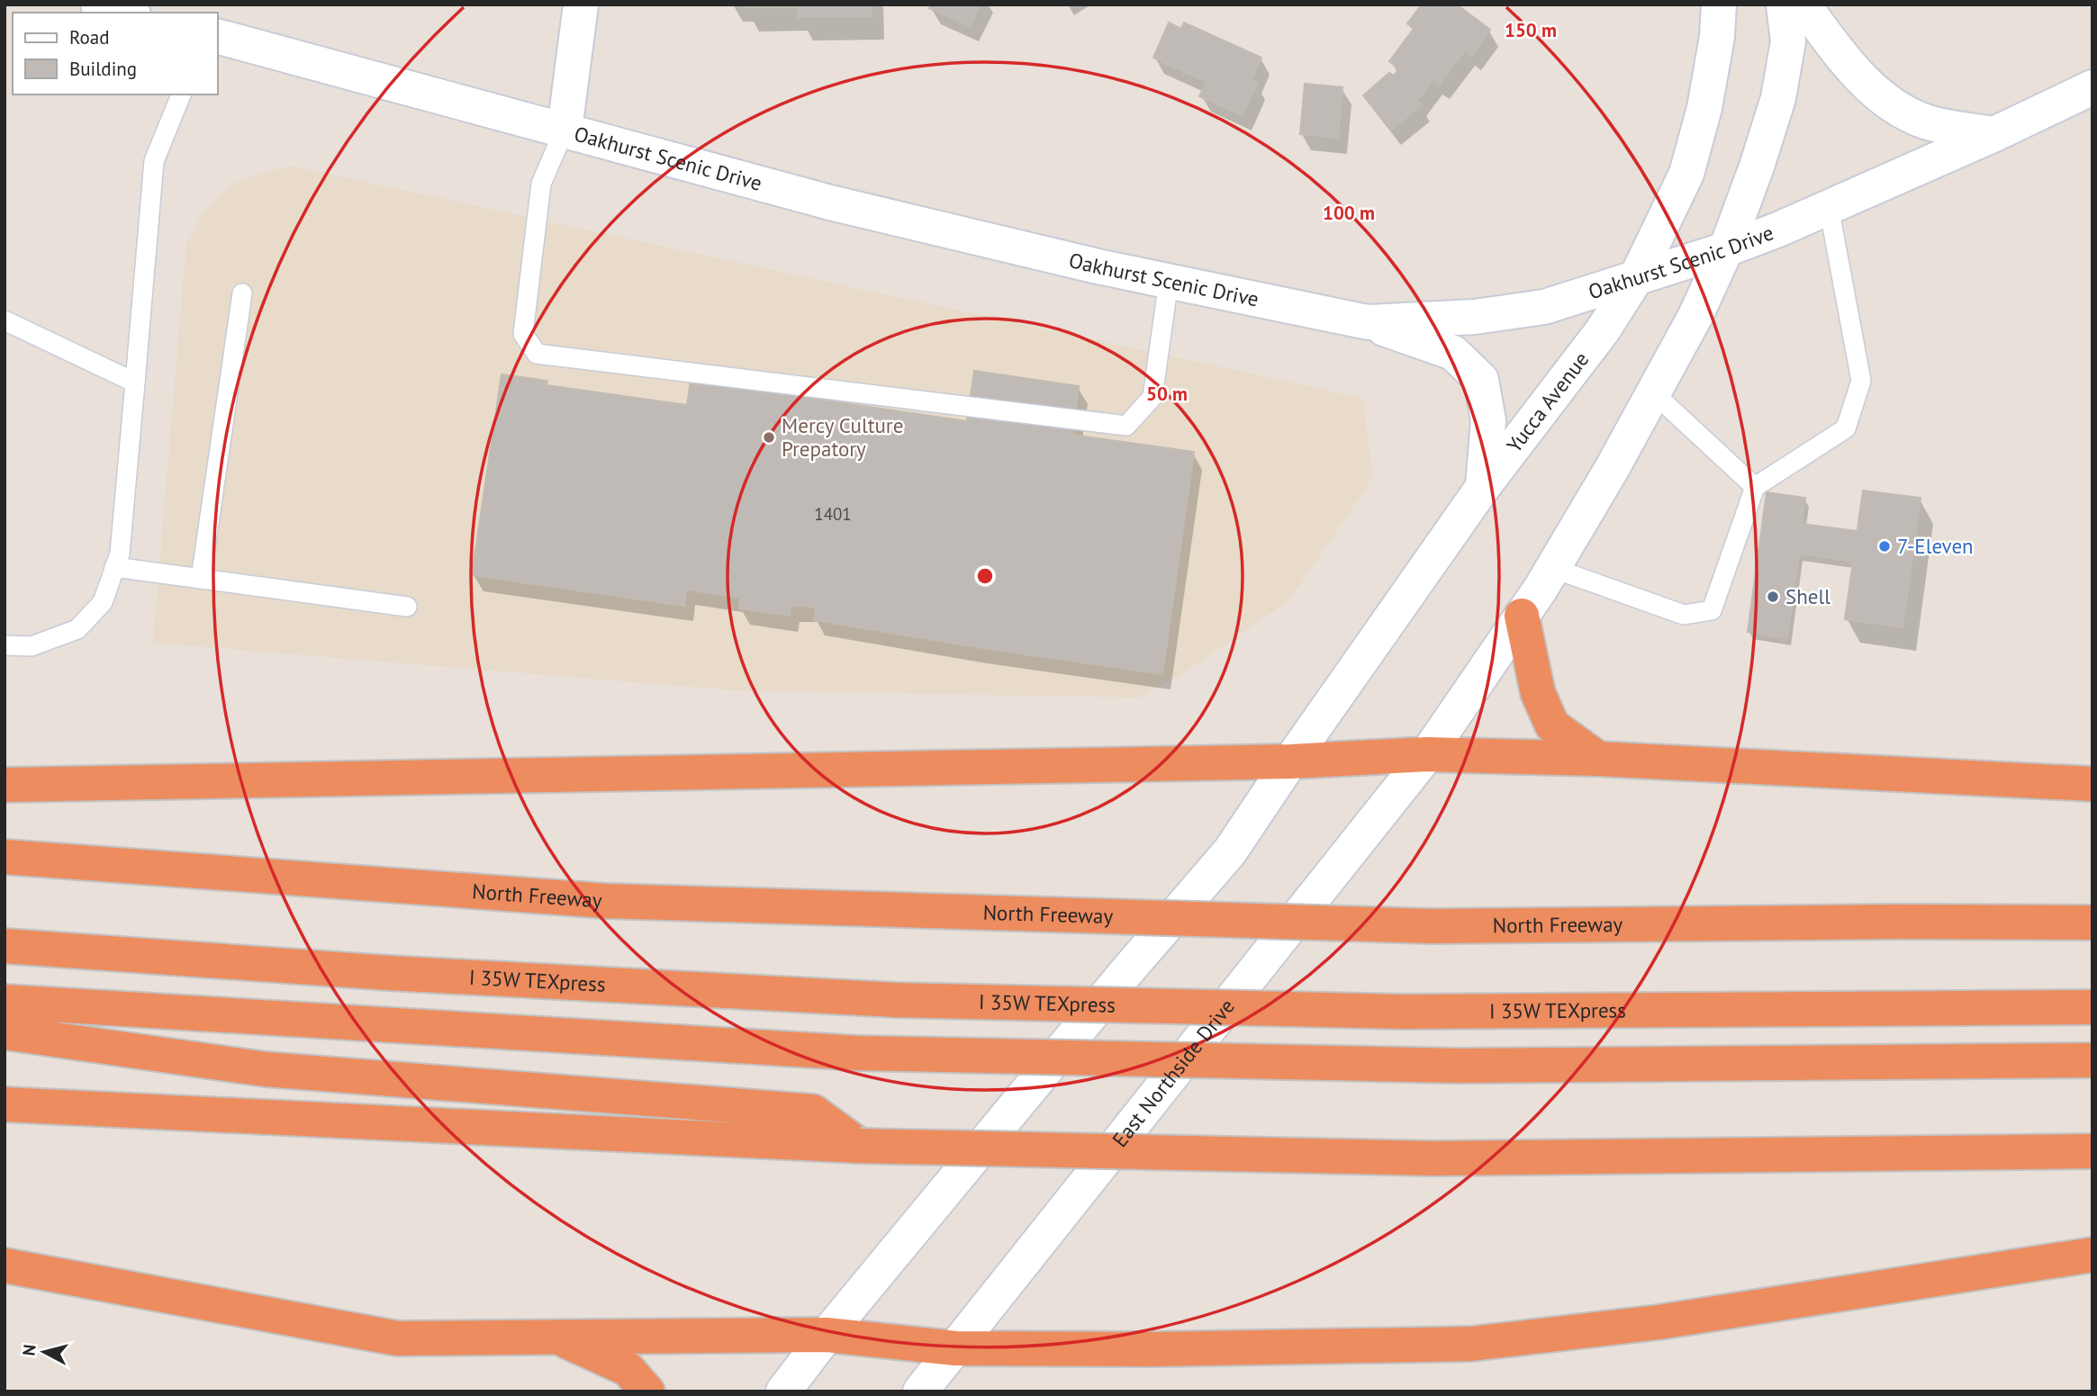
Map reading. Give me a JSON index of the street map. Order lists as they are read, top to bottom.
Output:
{
  "streets": {
    "highway": ["North Freeway", "I 35W TEXpress"],
    "street": ["Oakhurst Scenic Drive", "Yucca Avenue", "East Northside Drive"]
  },
  "crossings": [
    ["Oakhurst Scenic Drive", "Yucca Avenue"]
  ],
  "places": ["Mercy Culture Prepatory", "7-Eleven", "Shell"],
  "house_numbers": ["1401"],
  "legend": ["Road", "Building"],
  "north": "left",
  "rings": ["150 m", "100 m", "50 m"]
}
